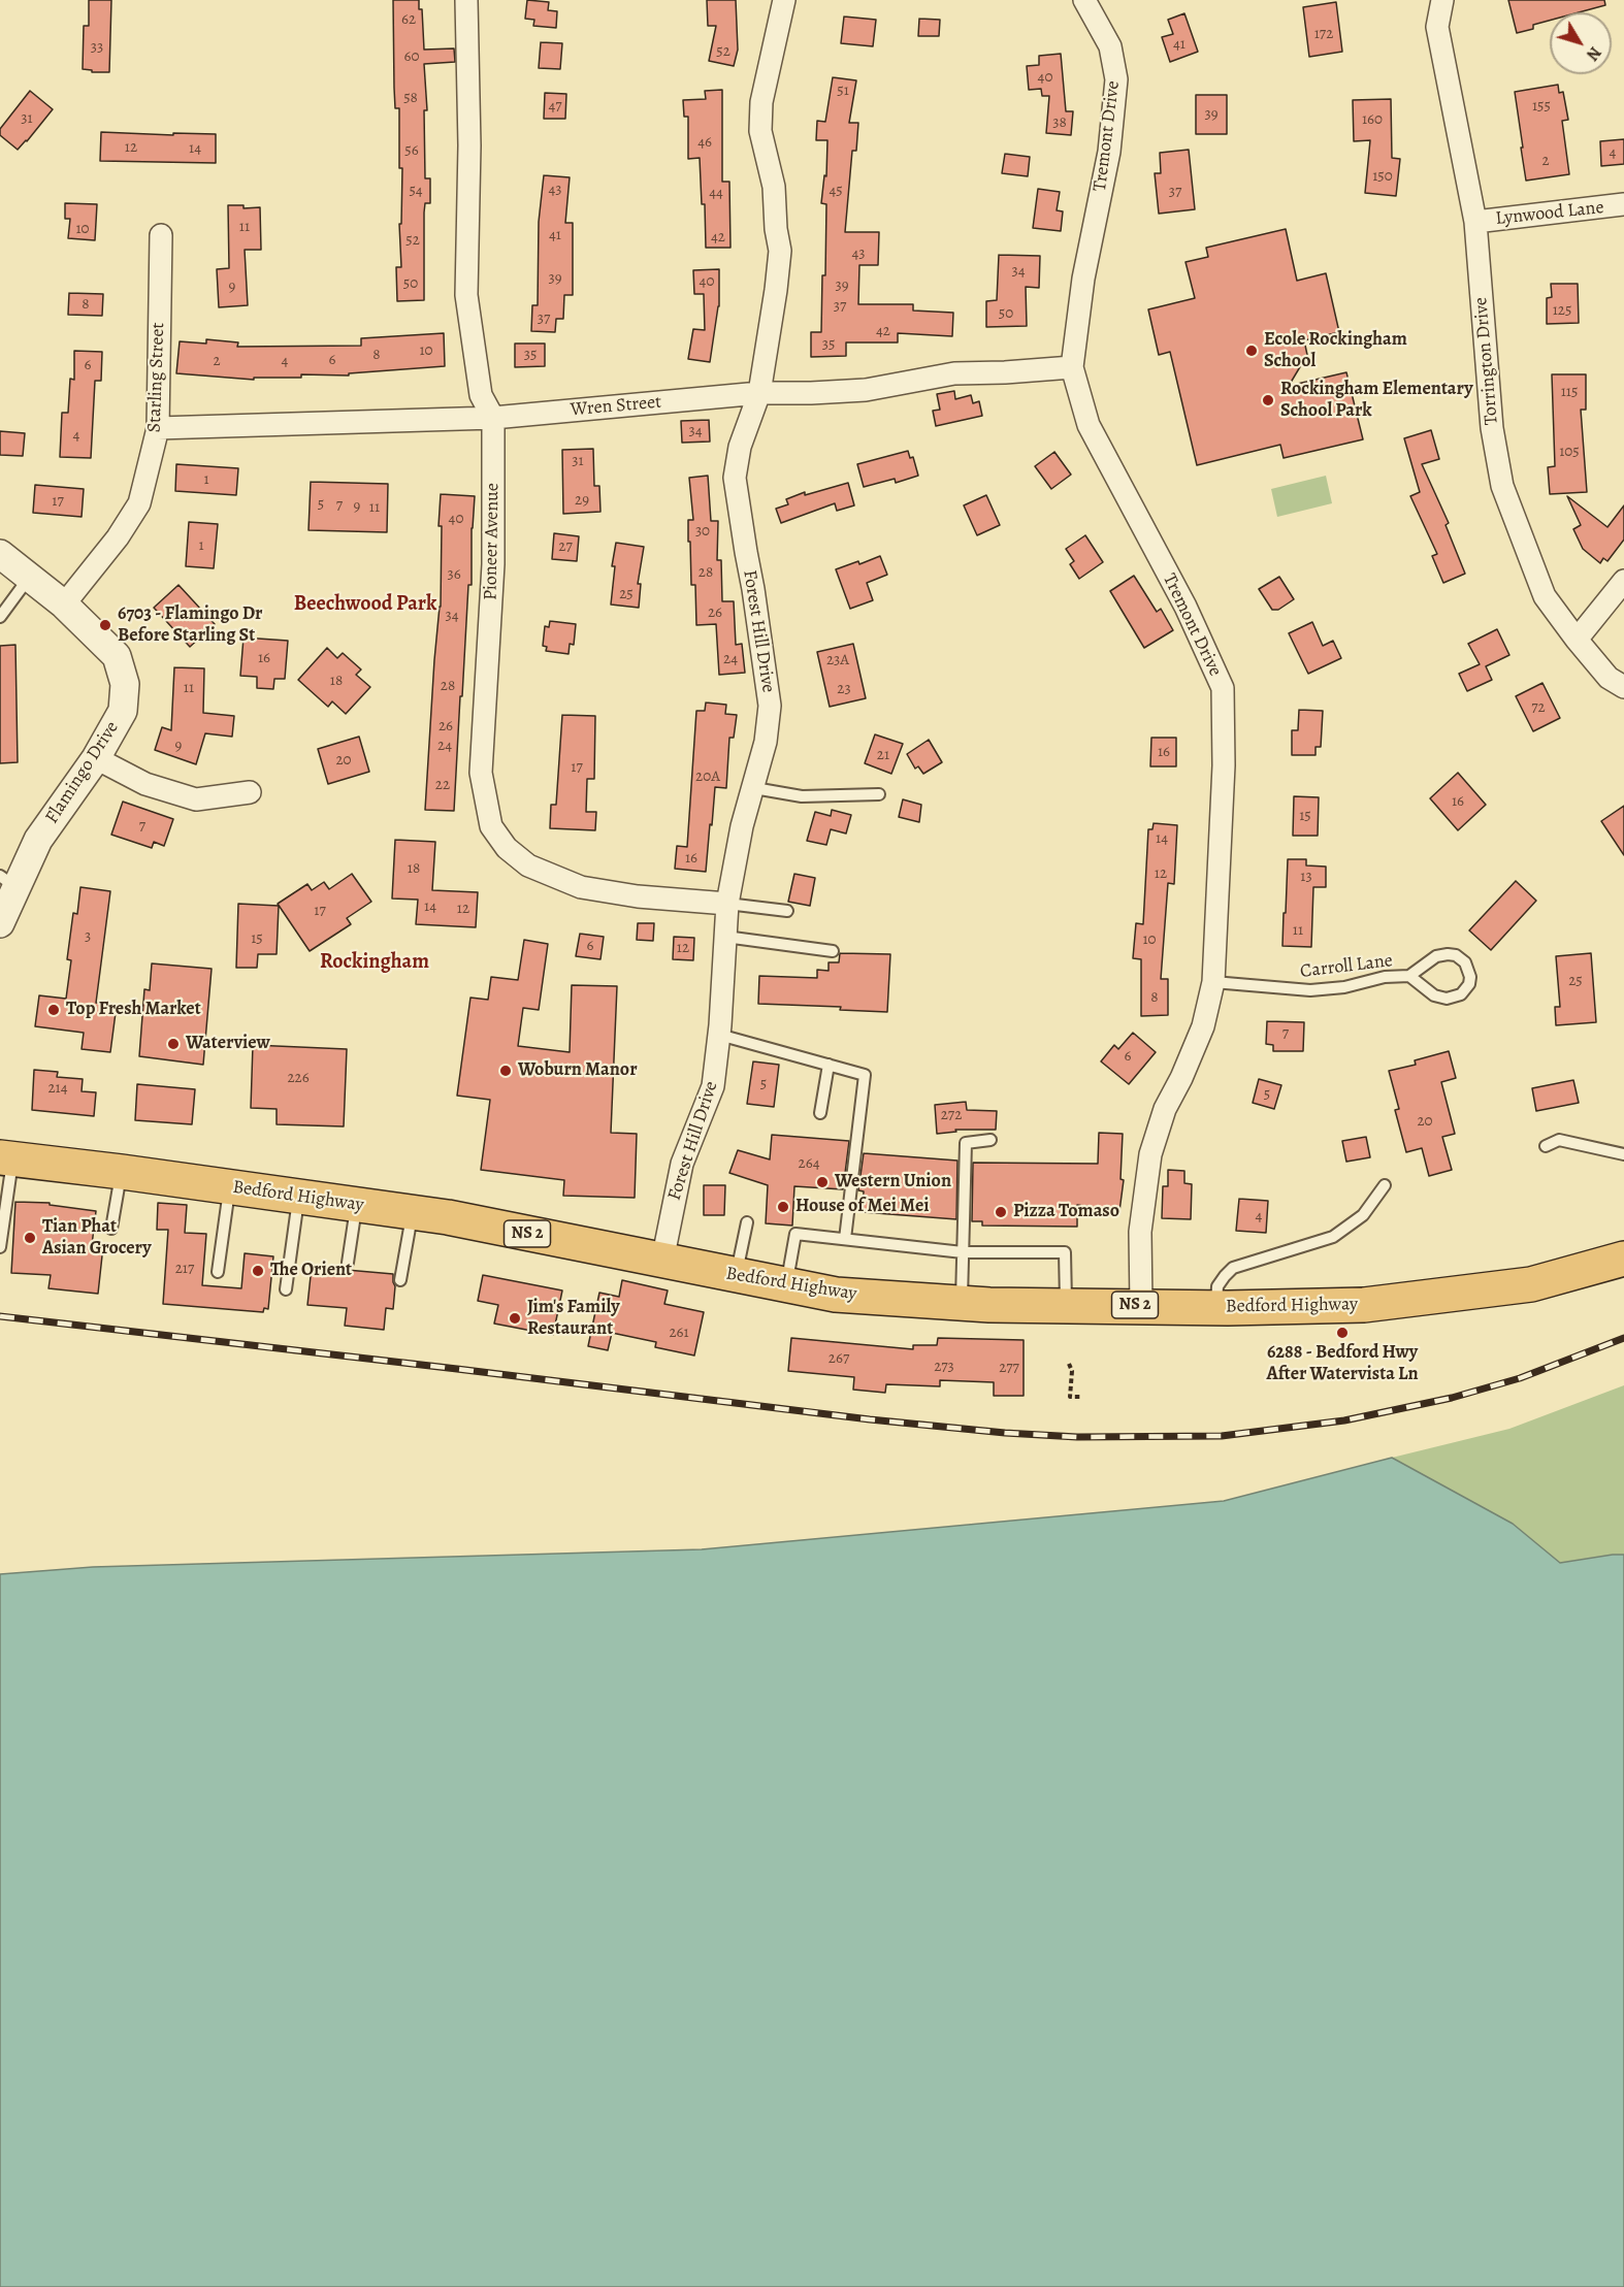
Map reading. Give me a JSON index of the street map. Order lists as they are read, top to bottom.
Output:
{
  "streets": {
    "main road": ["Bedford Highway", "NS 2"],
    "street": [
      "Tremont Drive",
      "Lynwood Lane",
      "Torrington Drive",
      "Starling Street",
      "Wren Street",
      "Pioneer Avenue",
      "Forest Hill Drive",
      "Flamingo Drive"
    ],
    "lane": ["Carroll Lane"]
  },
  "crossings": [
    ["Tremont Drive", "Wren Street"],
    ["Tremont Drive", "Carroll Lane"],
    ["Tremont Drive", "Bedford Highway"],
    ["Lynwood Lane", "Torrington Drive"],
    ["Starling Street", "Wren Street"],
    ["Starling Street", "Flamingo Drive"],
    ["Wren Street", "Pioneer Avenue"],
    ["Wren Street", "Forest Hill Drive"],
    ["Pioneer Avenue", "Forest Hill Drive"],
    ["Forest Hill Drive", "Bedford Highway"]
  ],
  "districts": ["Beechwood Park", "Rockingham"],
  "places": [
    "Ecole Rockingham School",
    "Rockingham Elementary School Park",
    "6703 - Flamingo Dr Before Starling St",
    "Top Fresh Market",
    "Waterview",
    "Woburn Manor",
    "Western Union",
    "House of Mei Mei",
    "Pizza Tomaso",
    "Tian Phat Asian Grocery",
    "The Orient",
    "Jim's Family Restaurant",
    "6288 - Bedford Hwy After Watervista Ln"
  ],
  "house_numbers": [
    "62",
    "172",
    "41",
    "33",
    "52",
    "60",
    "40",
    "51",
    "58",
    "47",
    "155",
    "39",
    "31",
    "160",
    "38",
    "46",
    "12",
    "14",
    "56",
    "4",
    "2",
    "150",
    "43",
    "54",
    "45",
    "37",
    "44",
    "11",
    "10",
    "41",
    "42",
    "52",
    "43",
    "34",
    "39",
    "40",
    "50",
    "39",
    "9",
    "8",
    "37",
    "125",
    "50",
    "37",
    "42",
    "35",
    "10",
    "8",
    "35",
    "6",
    "2",
    "4",
    "6",
    "115",
    "34",
    "4",
    "105",
    "31",
    "1",
    "29",
    "17",
    "5",
    "7",
    "9",
    "11",
    "40",
    "30",
    "1",
    "27",
    "28",
    "36",
    "25",
    "26",
    "34",
    "16",
    "24",
    "23A",
    "18",
    "28",
    "11",
    "23",
    "72",
    "26",
    "9",
    "24",
    "16",
    "21",
    "20",
    "17",
    "20A",
    "22",
    "16",
    "15",
    "7",
    "14",
    "16",
    "18",
    "12",
    "13",
    "14",
    "12",
    "17",
    "11",
    "3",
    "15",
    "10",
    "6",
    "12",
    "25",
    "8",
    "7",
    "6",
    "226",
    "5",
    "214",
    "5",
    "272",
    "20",
    "264",
    "4",
    "217",
    "261",
    "267",
    "273",
    "277"
  ],
  "north": "bottom right"
}
